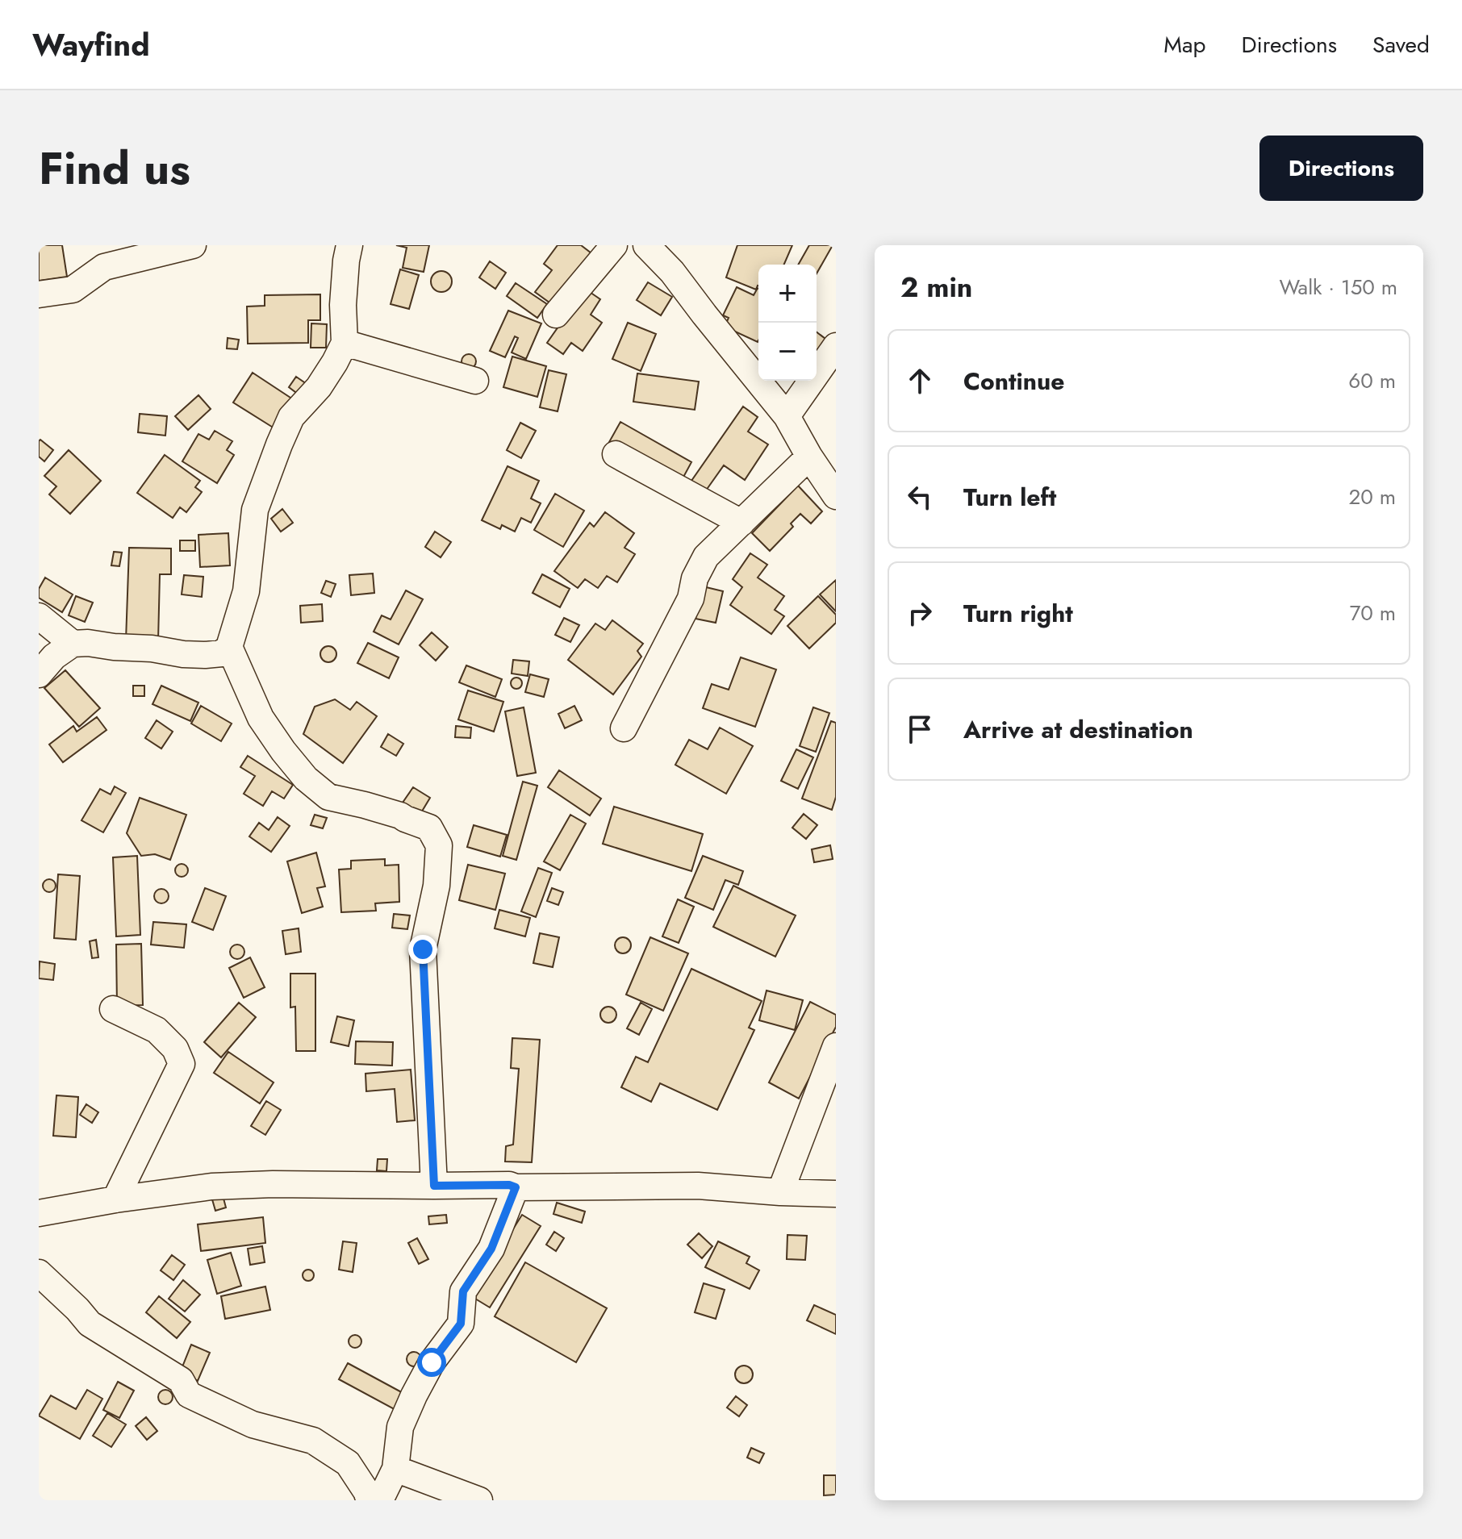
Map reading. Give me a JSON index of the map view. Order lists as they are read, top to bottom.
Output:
{
  "page": {
    "header": "Wayfind",
    "nav": ["Map", "Directions", "Saved"],
    "title": "Find us",
    "buttons": "Directions",
    "heading": ["2 min", "Walk · 150 m"],
    "map_buttons": ["+", "−"],
    "list": [
      ["Continue", "60 m"],
      ["Turn left", "20 m"],
      ["Turn right", "70 m"],
      "Arrive at destination"
    ]
  }
}
